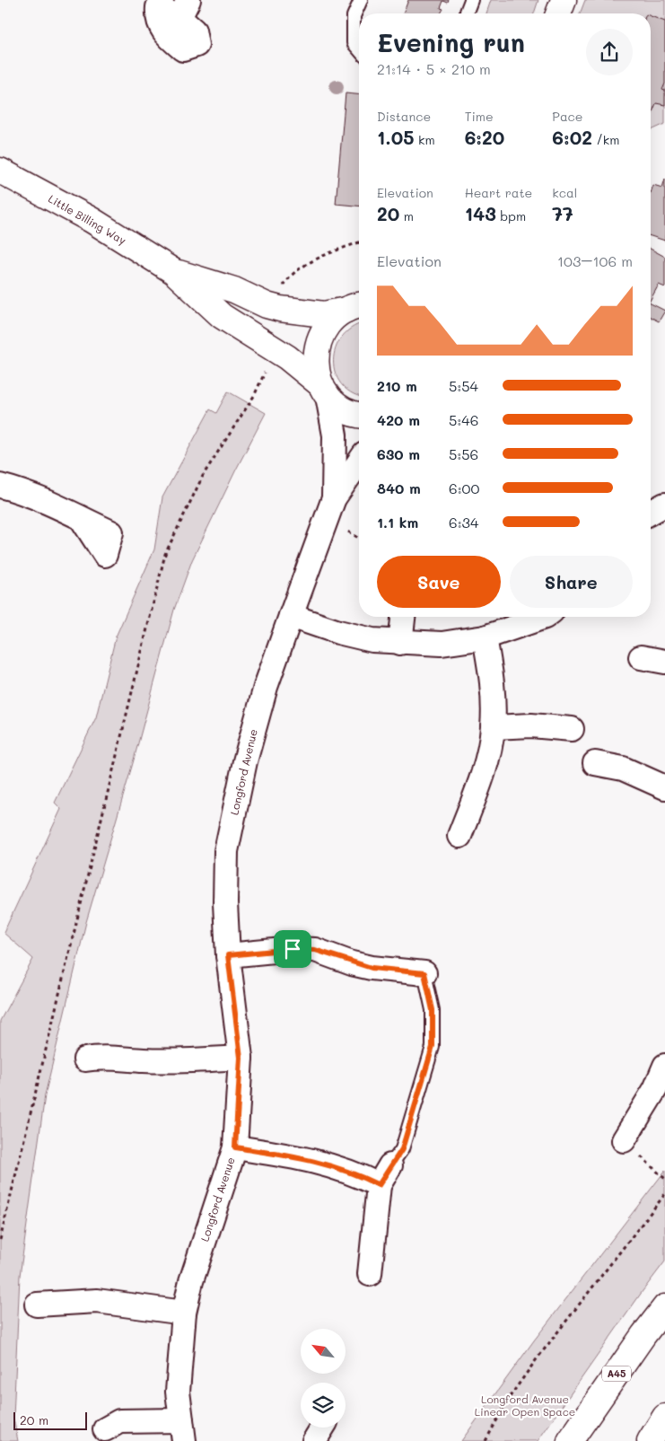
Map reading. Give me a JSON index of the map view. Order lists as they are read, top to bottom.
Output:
{
  "streets": {
    "main road": ["Little Billing Way", "A45"],
    "street": ["Longford Avenue"]
  },
  "crossings": [
    ["Little Billing Way", "Longford Avenue"]
  ],
  "parks": ["Longford Avenue Linear Open Space"],
  "scale_bar": "20 m",
  "north": "top left",
  "page": {
    "heading": ["Evening run", "21:14 · 5 × 210 m"],
    "stats": [
      ["Distance", "1.05 km"],
      ["Time", "6:20"],
      ["Pace", "6:02 /km"],
      ["Elevation", "20 m"],
      ["Heart rate", "143 bpm"],
      ["kcal", "77"]
    ],
    "chart": ["Elevation", "103–106 m"],
    "list": [
      {
        "name": "210 m",
        "note": "5:54"
      },
      {
        "name": "420 m",
        "note": "5:46"
      },
      {
        "name": "630 m",
        "note": "5:56"
      },
      {
        "name": "840 m",
        "note": "6:00"
      },
      {
        "name": "1.1 km",
        "note": "6:34"
      }
    ],
    "buttons": ["Save", "Share"],
    "scale": "20 m"
  }
}
